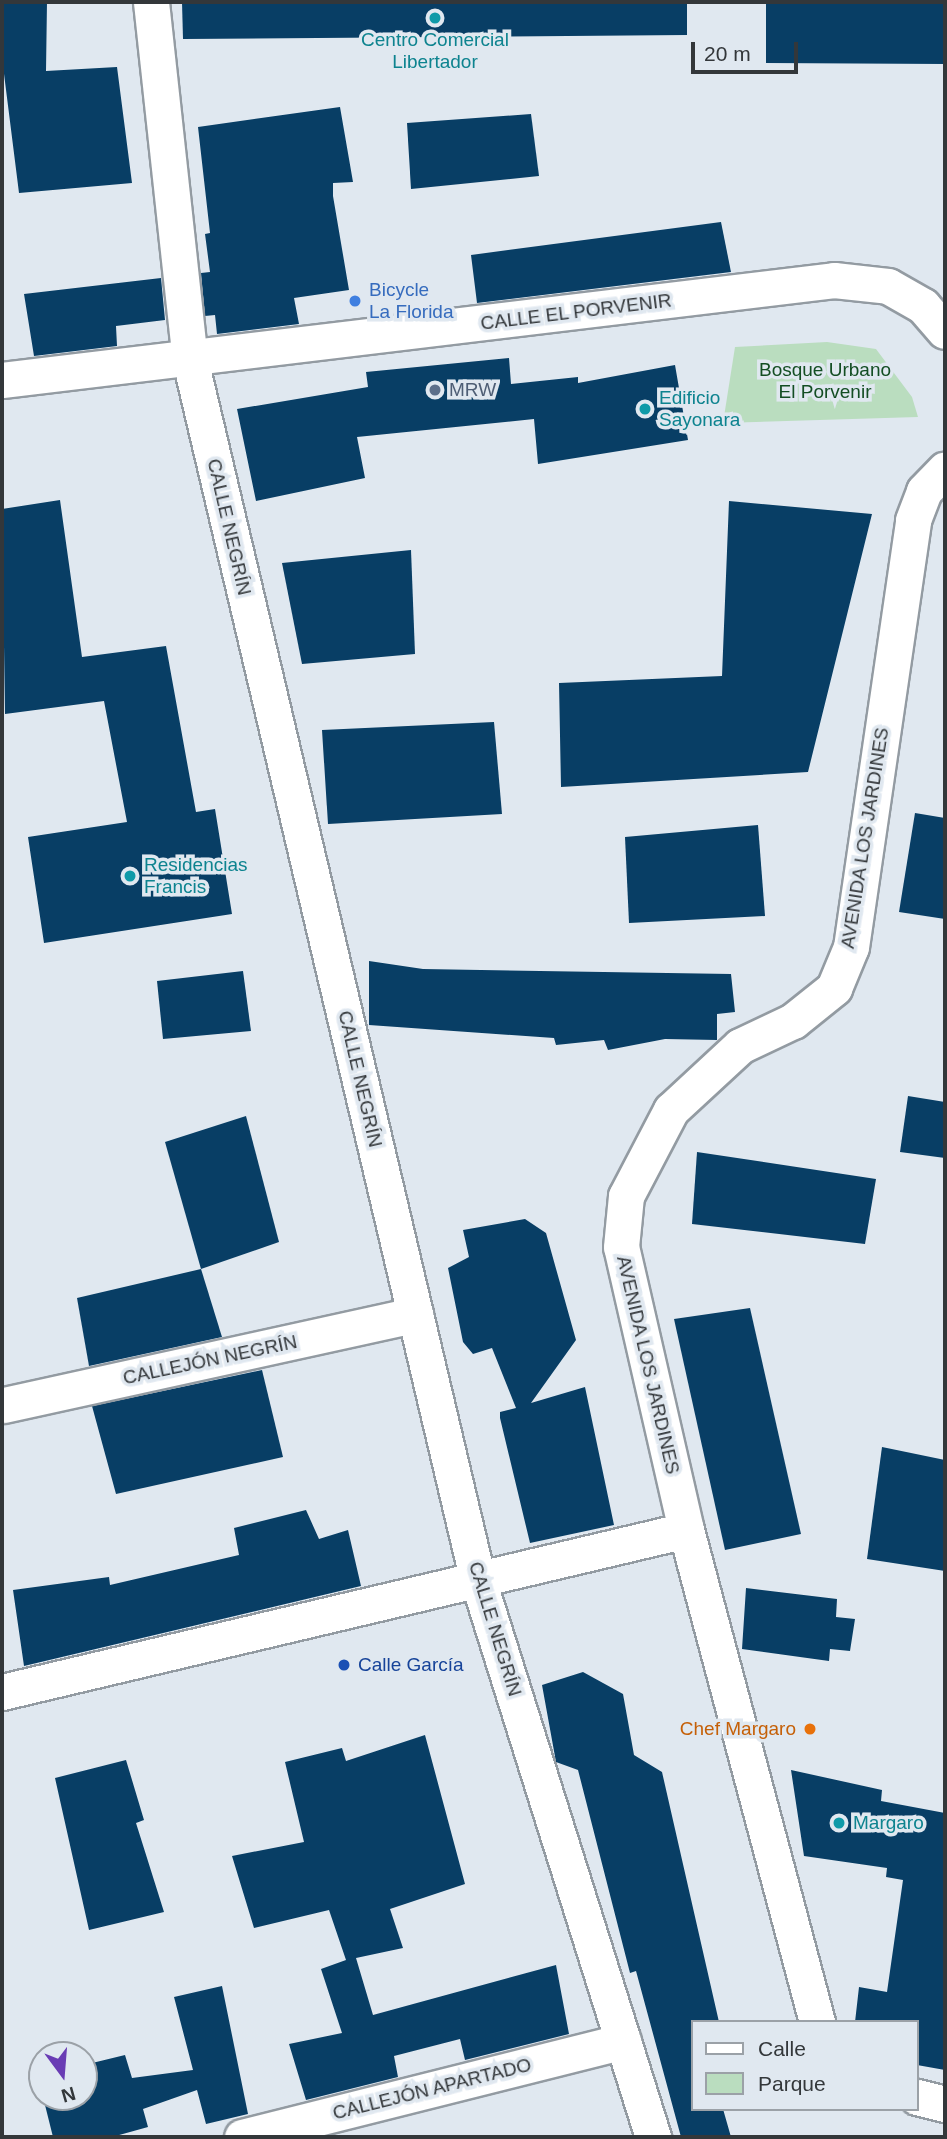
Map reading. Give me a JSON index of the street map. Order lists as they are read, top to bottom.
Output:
{
  "streets": {
    "street": [
      "CALLE EL PORVENIR",
      "CALLE NEGRÍN",
      "AVENIDA LOS JARDINES",
      "CALLEJÓN NEGRÍN",
      "CALLEJÓN APARTADO"
    ]
  },
  "crossings": [
    ["CALLE EL PORVENIR", "CALLE NEGRÍN"],
    ["CALLE NEGRÍN", "CALLEJÓN NEGRÍN"],
    ["CALLE NEGRÍN", "CALLEJÓN APARTADO"]
  ],
  "parks": ["Bosque Urbano El Porvenir"],
  "places": [
    "Centro Comercial Libertador",
    "Bicycle La Florida",
    "MRW",
    "Edificio Sayonara",
    "Residencias Francis",
    "Calle García",
    "Chef Margaro",
    "Margaro"
  ],
  "legend": ["Calle", "Parque"],
  "scale_bar": "20 m",
  "north": "bottom"
}
